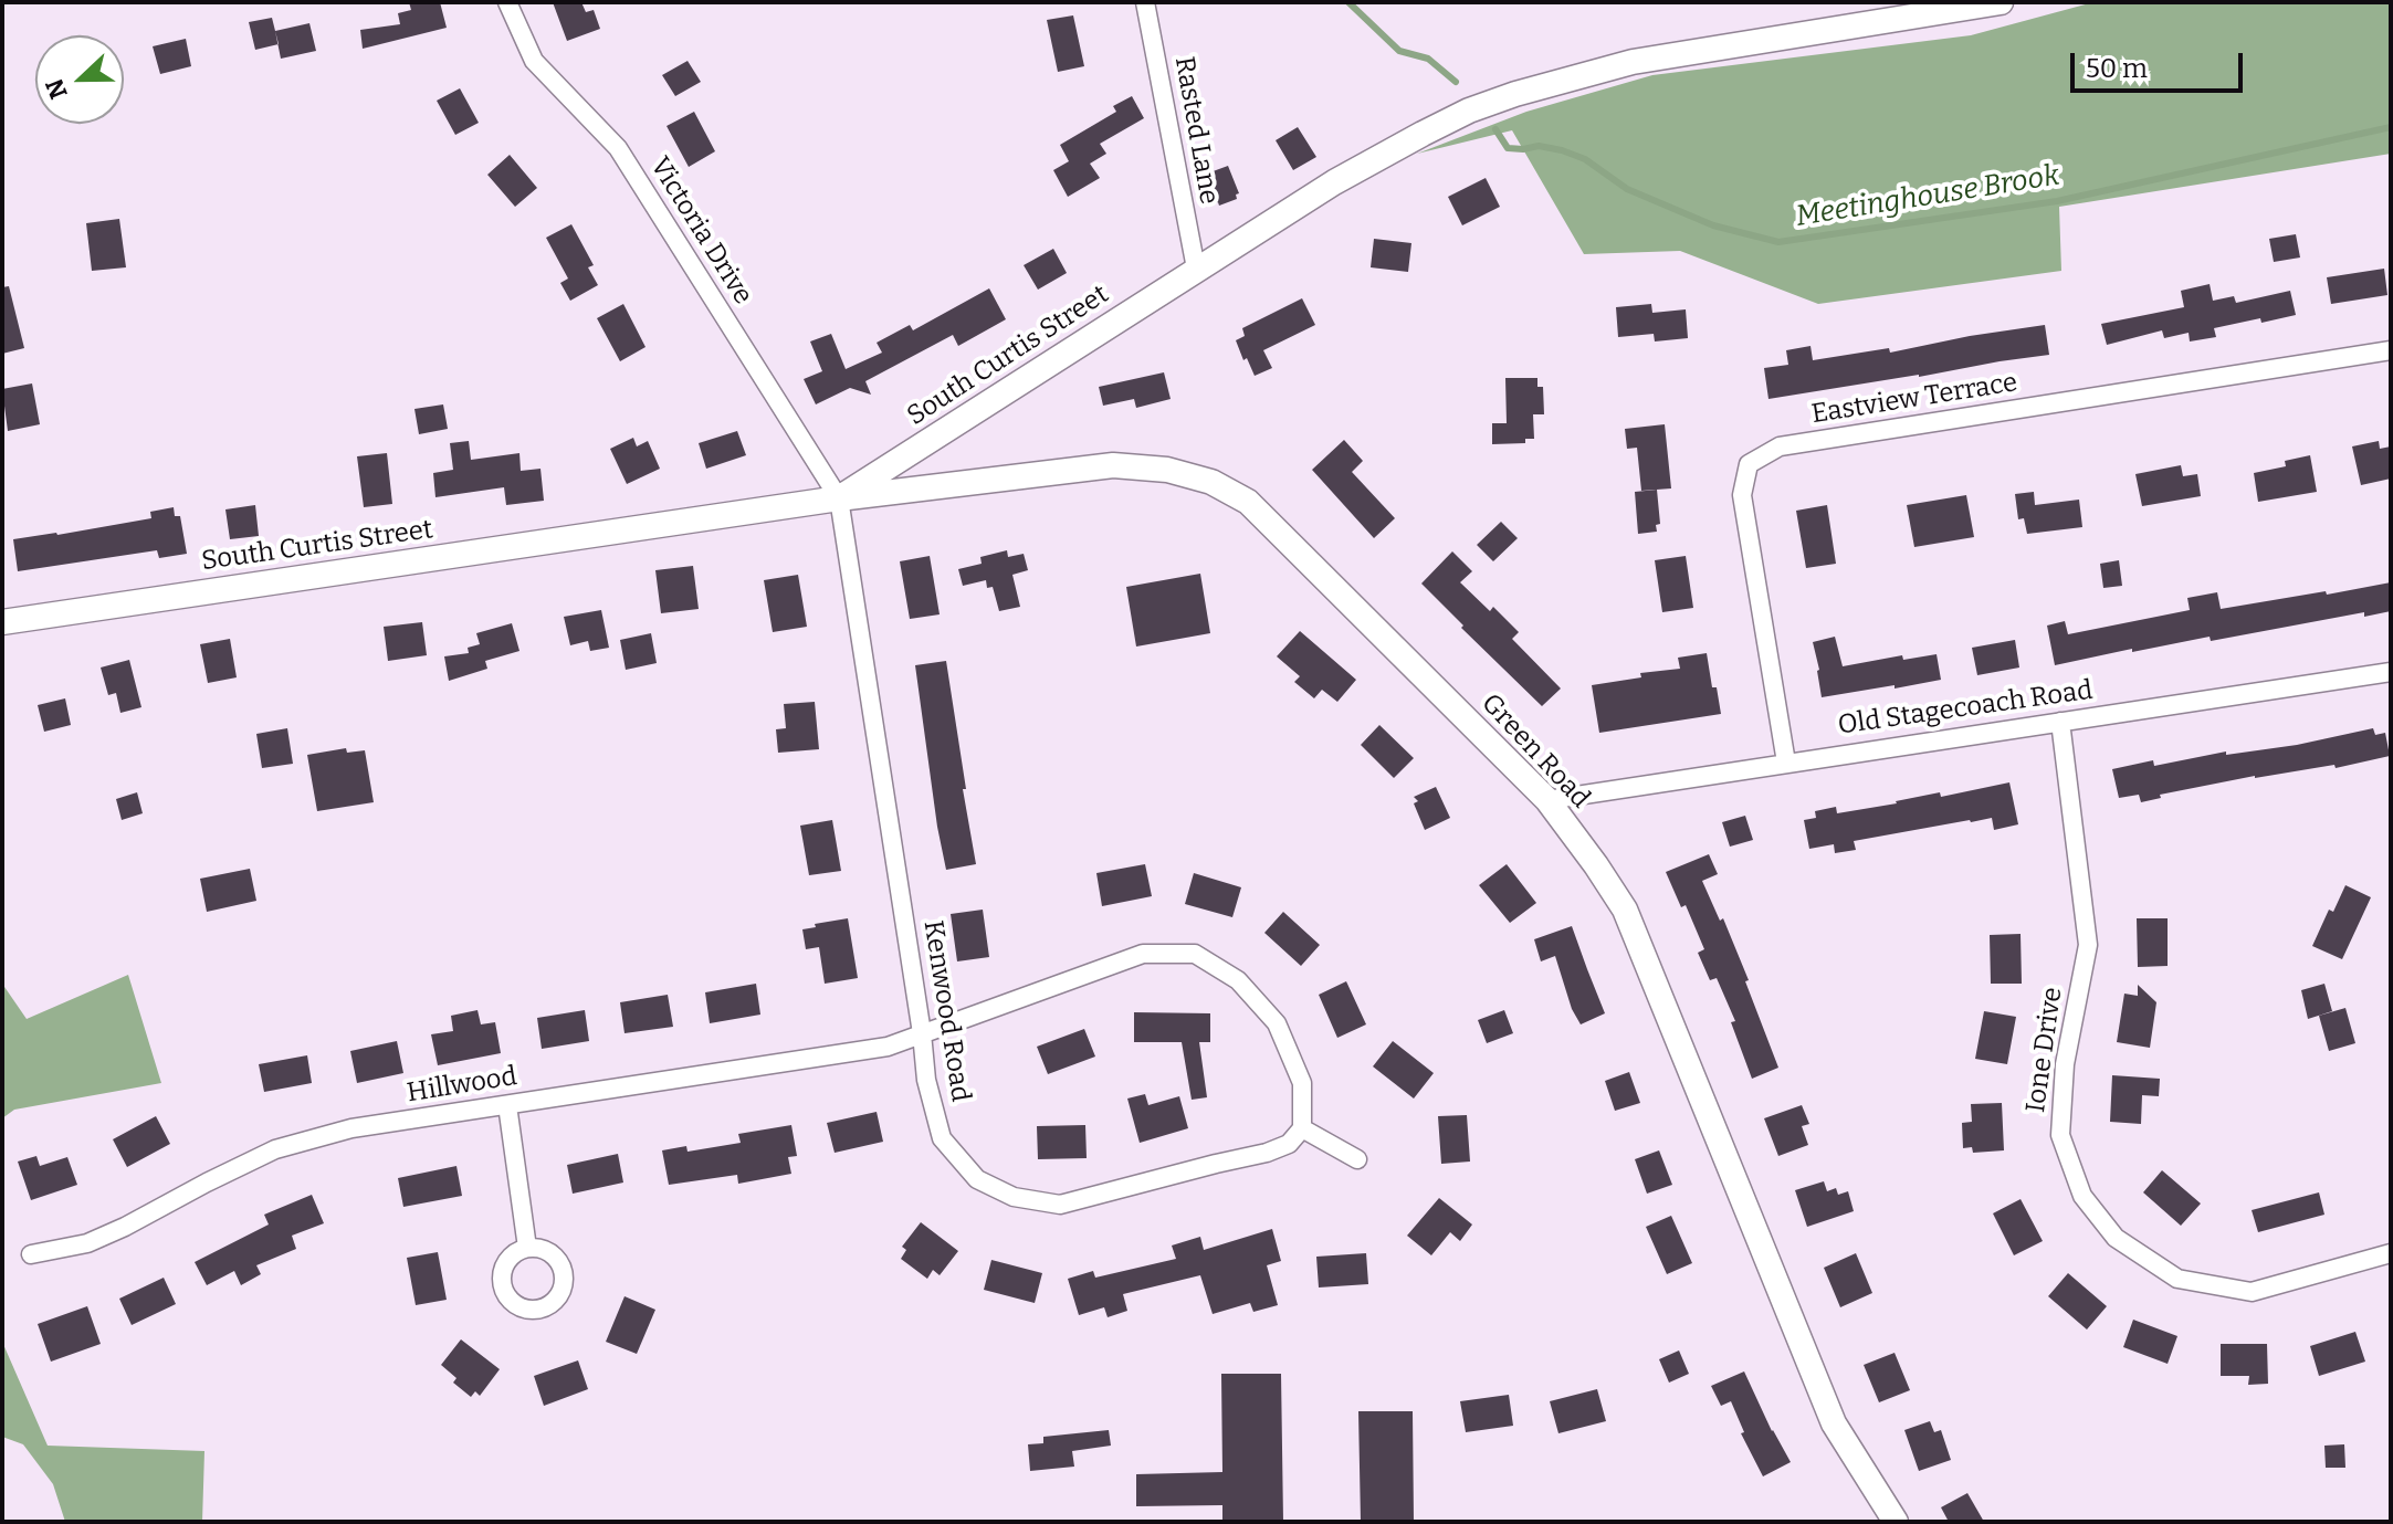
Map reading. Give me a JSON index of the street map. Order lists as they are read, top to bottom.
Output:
{
  "streets": {
    "street": [
      "Rasted Lane",
      "Victoria Drive",
      "South Curtis Street",
      "Eastview Terrace",
      "Old Stagecoach Road",
      "Green Road",
      "Kenwood Road",
      "Ione Drive",
      "Hillwood"
    ]
  },
  "crossings": [
    ["Rasted Lane", "South Curtis Street"],
    ["Victoria Drive", "South Curtis Street"],
    ["Victoria Drive", "Green Road"],
    ["Victoria Drive", "Kenwood Road"],
    ["South Curtis Street", "Green Road"],
    ["South Curtis Street", "Kenwood Road"],
    ["Eastview Terrace", "Old Stagecoach Road"],
    ["Old Stagecoach Road", "Green Road"],
    ["Old Stagecoach Road", "Ione Drive"],
    ["Green Road", "Kenwood Road"],
    ["Kenwood Road", "Hillwood"]
  ],
  "water": ["Meetinghouse Brook"],
  "scale_bar": "50 m",
  "north": "left"
}
